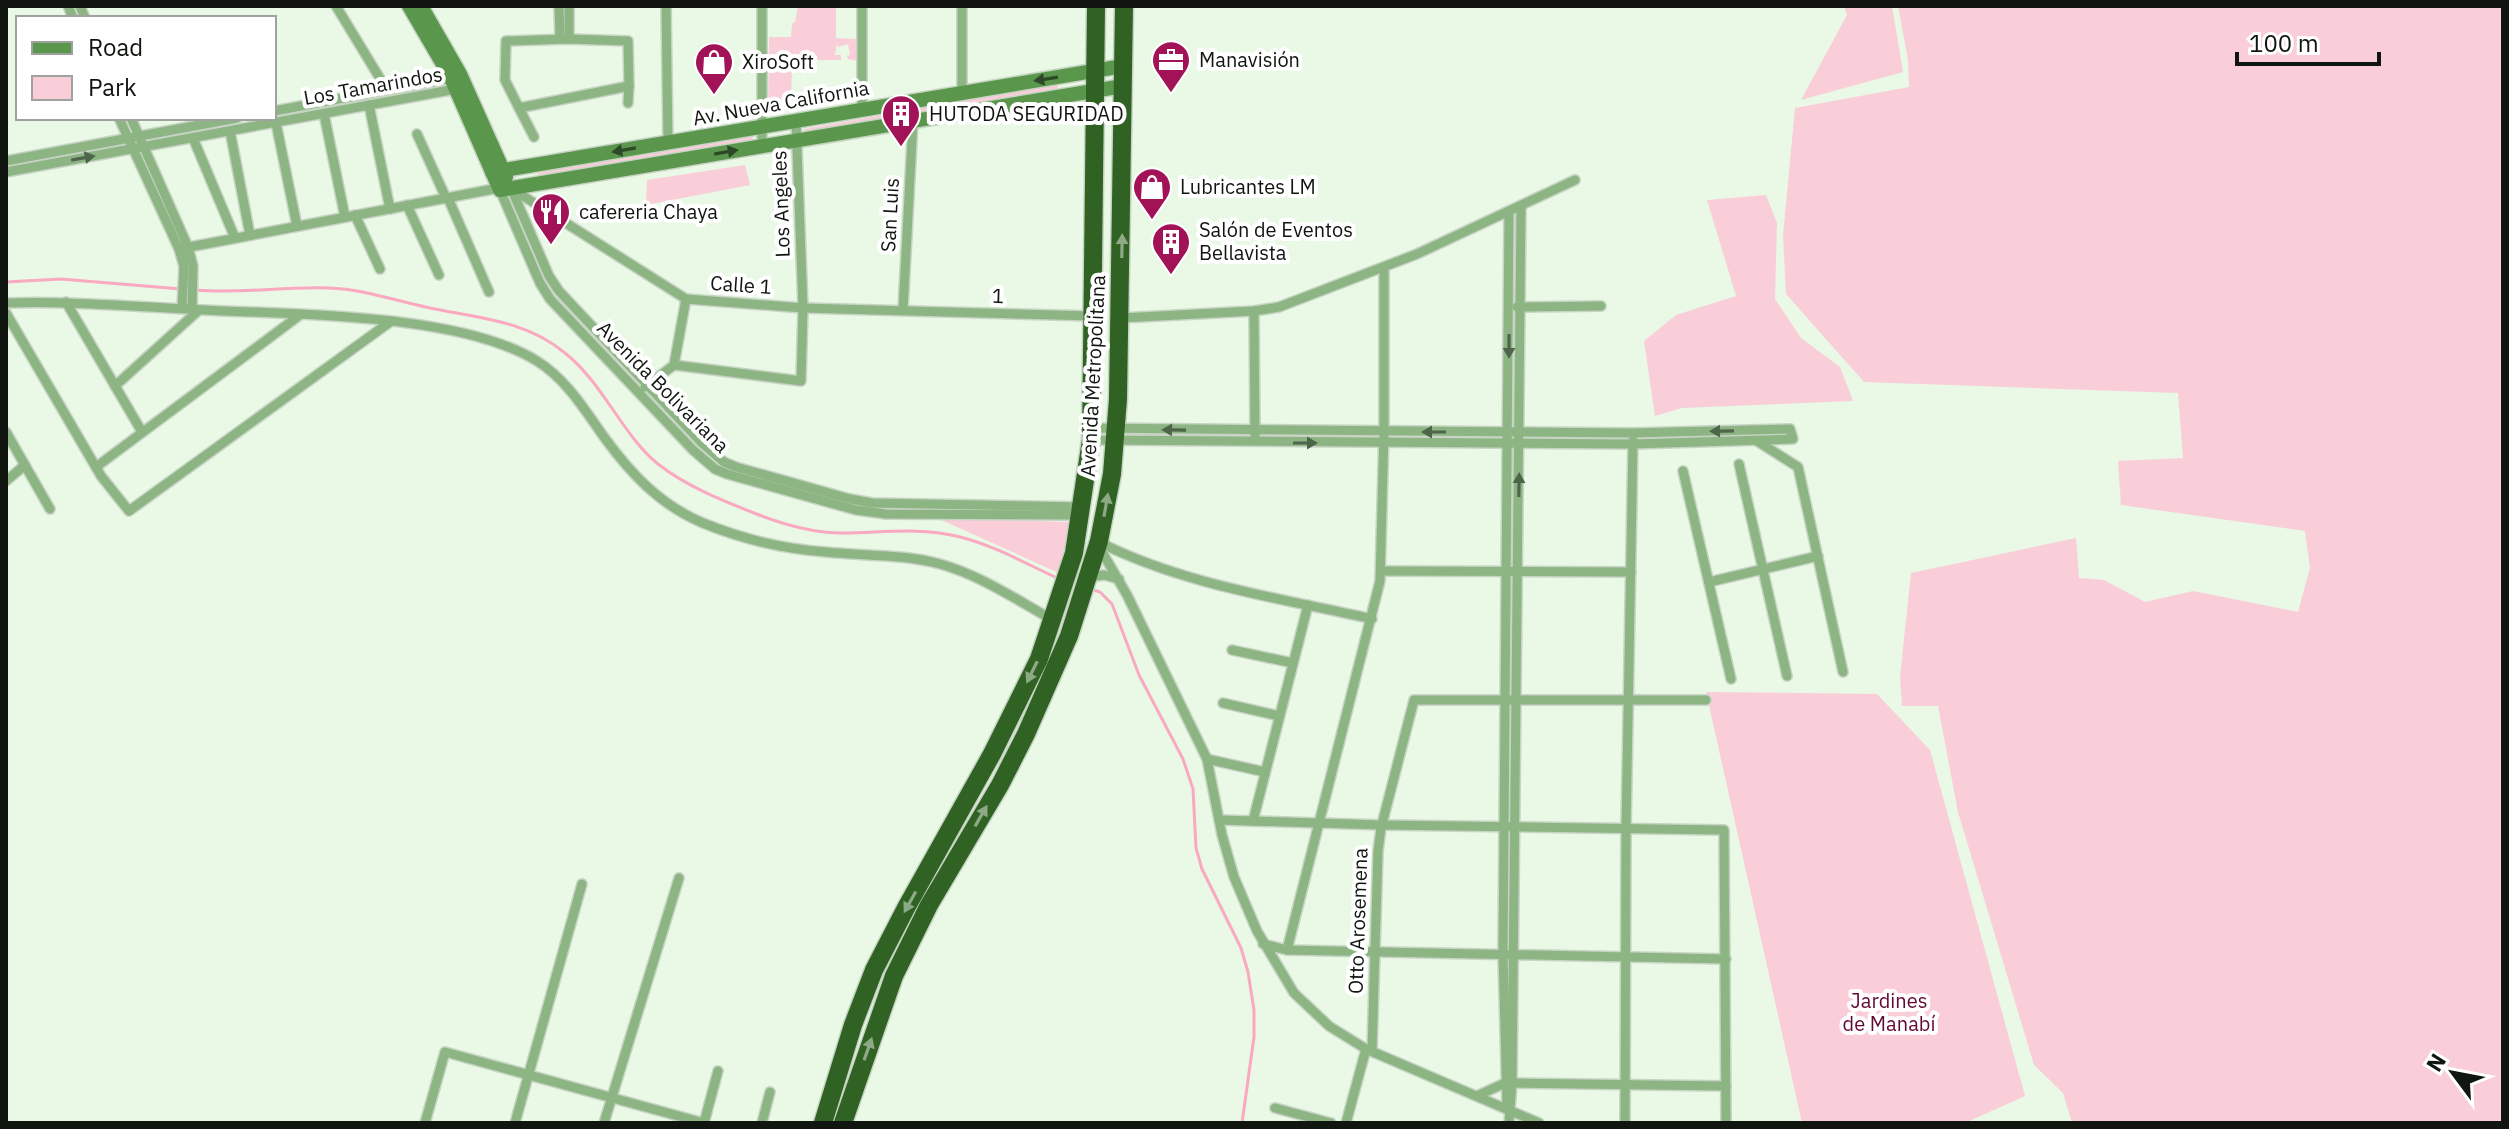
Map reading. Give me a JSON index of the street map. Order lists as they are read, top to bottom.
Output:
{
  "streets": {
    "highway": ["Avenida Metropolitana"],
    "street": [
      "Los Tamarindos",
      "Av. Nueva California",
      "Los Angeles",
      "San Luis",
      "Calle 1",
      "1",
      "Avenida Bolivariana",
      "Otto Arosemena"
    ]
  },
  "crossings": [
    ["Los Tamarindos", "Avenida Bolivariana"],
    ["Av. Nueva California", "Los Angeles"],
    ["Av. Nueva California", "San Luis"],
    ["Av. Nueva California", "Calle 1"],
    ["Av. Nueva California", "Avenida Metropolitana"],
    ["Av. Nueva California", "Avenida Bolivariana"],
    ["Los Angeles", "Calle 1"],
    ["San Luis", "Calle 1"],
    ["San Luis", "1"],
    ["Calle 1", "1"],
    ["Calle 1", "Avenida Bolivariana"]
  ],
  "parks": ["Jardines de Manabí"],
  "places": {
    "office": ["Manavisión"],
    "shop": ["XiroSoft", "Lubricantes LM"],
    "building": ["HUTODA SEGURIDAD", "Salón de Eventos Bellavista"],
    "restaurant": ["cafereria Chaya"]
  },
  "legend": ["Road", "Park"],
  "scale_bar": "100 m",
  "north": "top left"
}
